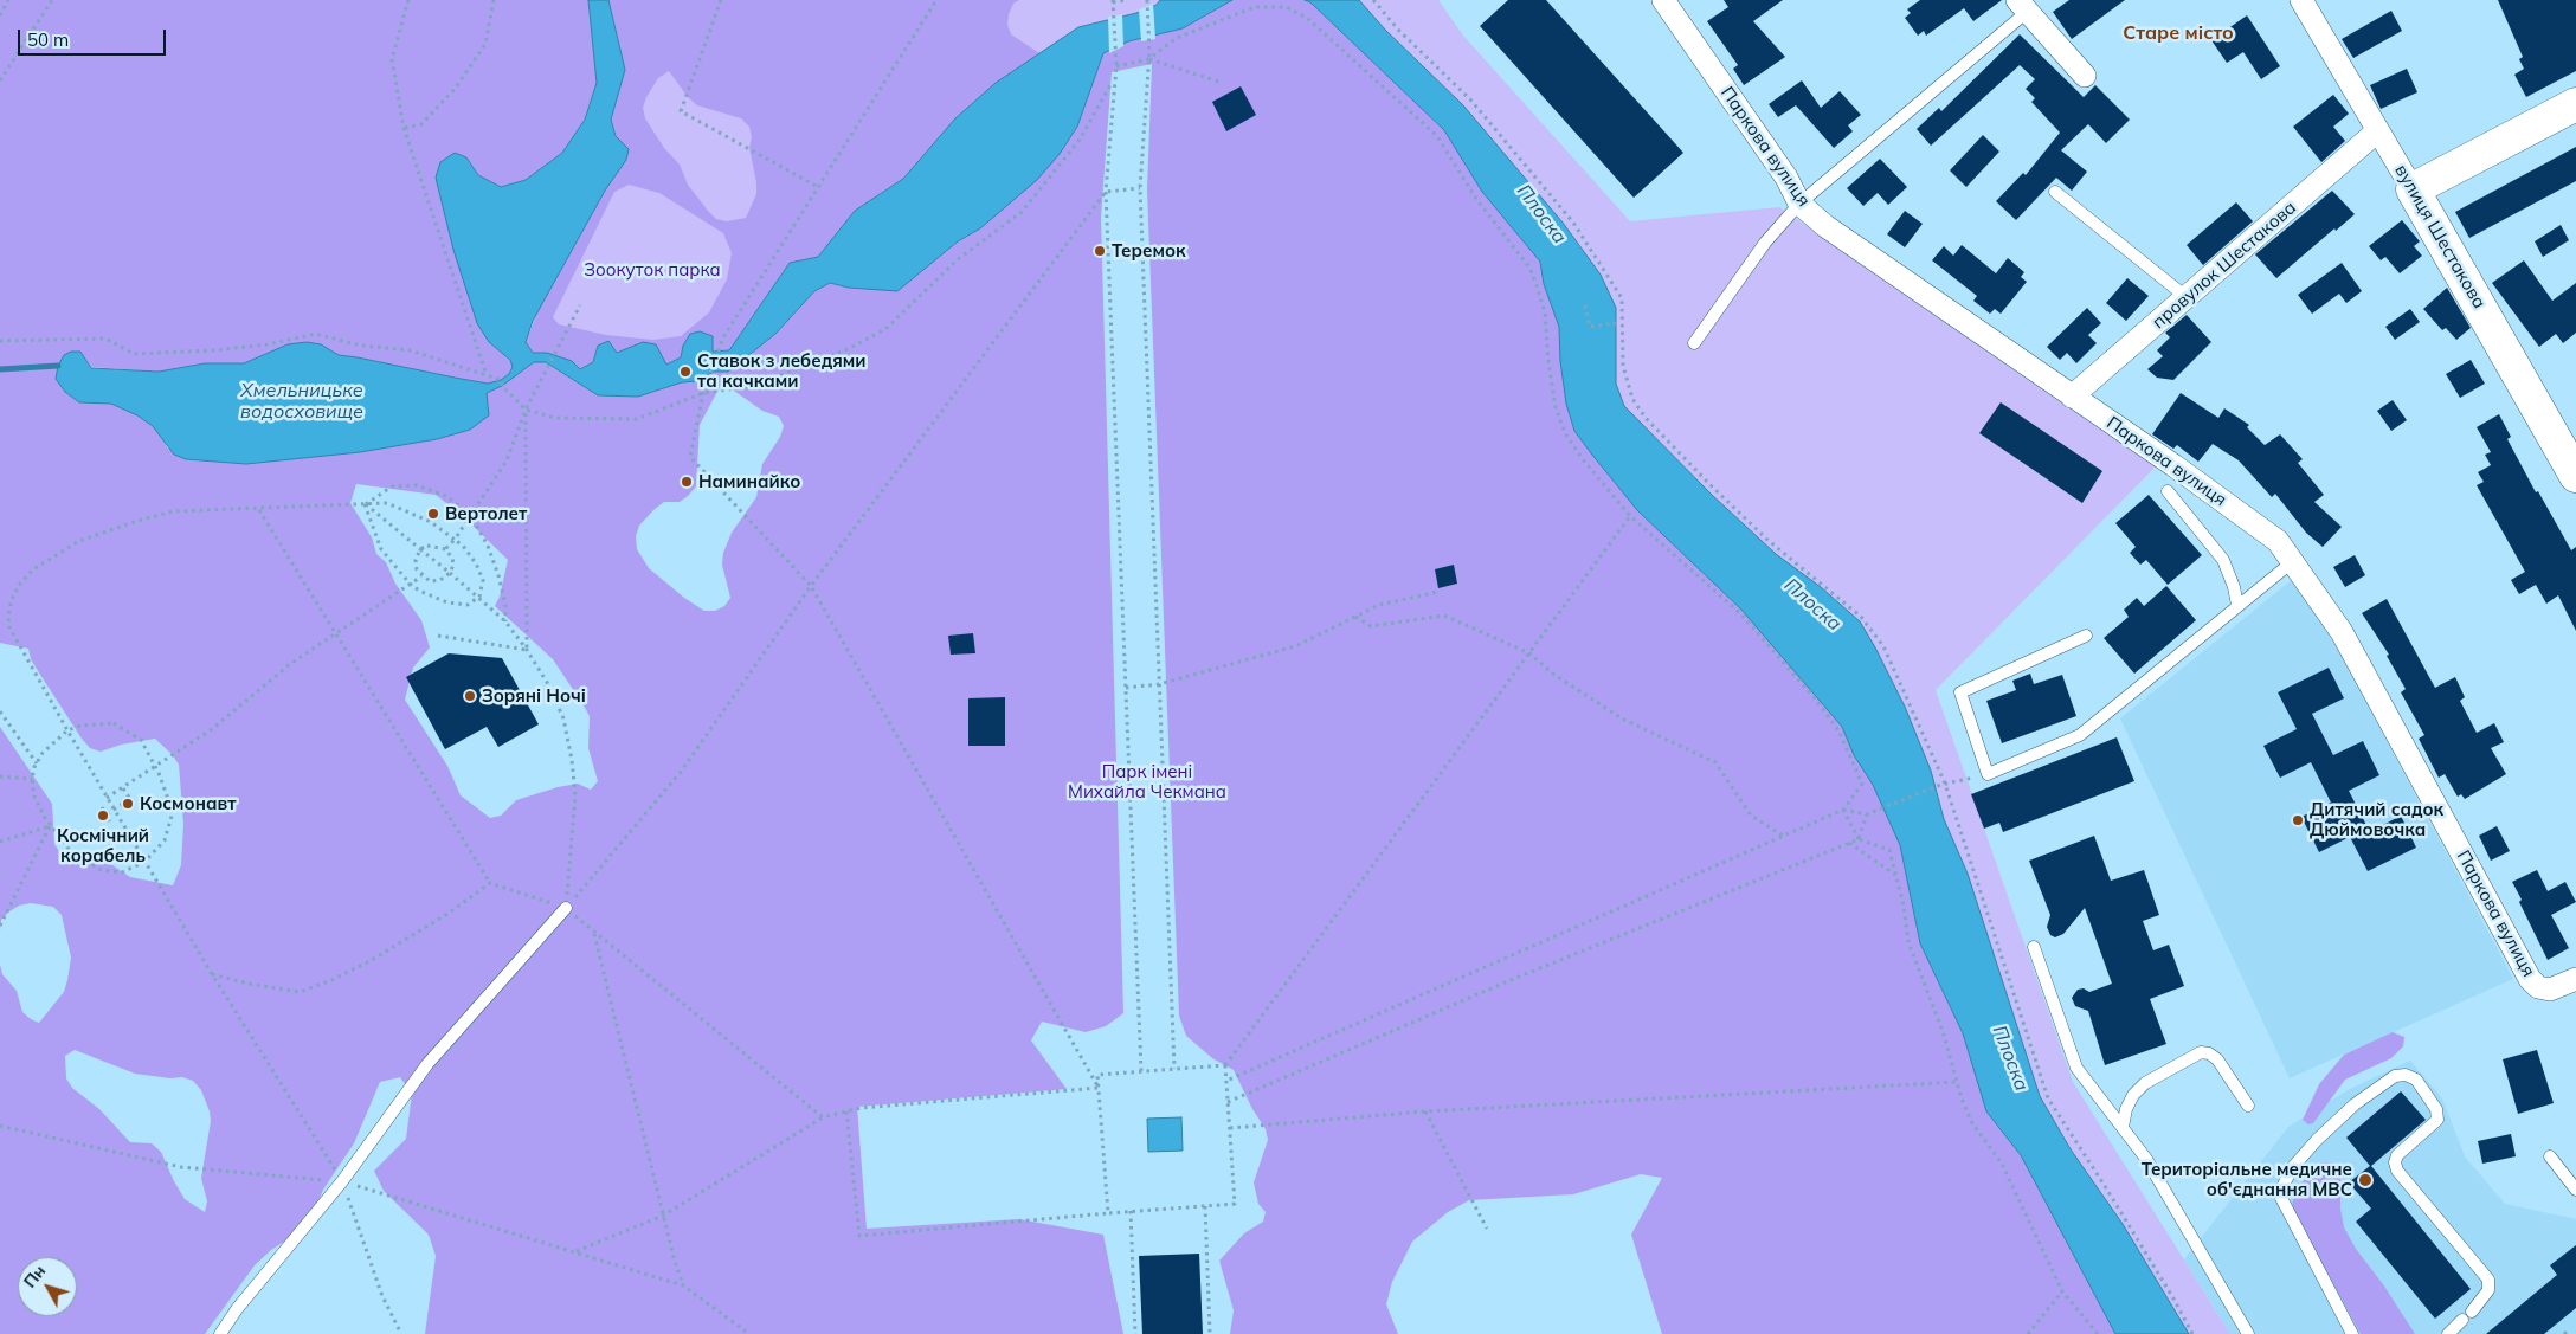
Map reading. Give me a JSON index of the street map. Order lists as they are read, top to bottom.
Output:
{
  "streets": {
    "street": ["Паркова вулиця", "вулиця Шестакова", "провулок Шестакова"]
  },
  "crossings": [
    ["Паркова вулиця", "провулок Шестакова"],
    ["вулиця Шестакова", "провулок Шестакова"]
  ],
  "districts": ["Старе місто"],
  "water": ["Плоска", "Хмельницьке водосховище"],
  "parks": ["Зоокуток парка", "Парк імені Михайла Чекмана"],
  "places": [
    "Теремок",
    "Ставок з лебедями та качками",
    "Наминайко",
    "Вертолет",
    "Зоряні Ночі",
    "Космонавт",
    "Космічний корабель",
    "Дитячий садок Дюймовочка",
    "Територіальне медичне об'єднання МВС"
  ],
  "scale_bar": "50 m",
  "north": "top left"
}
